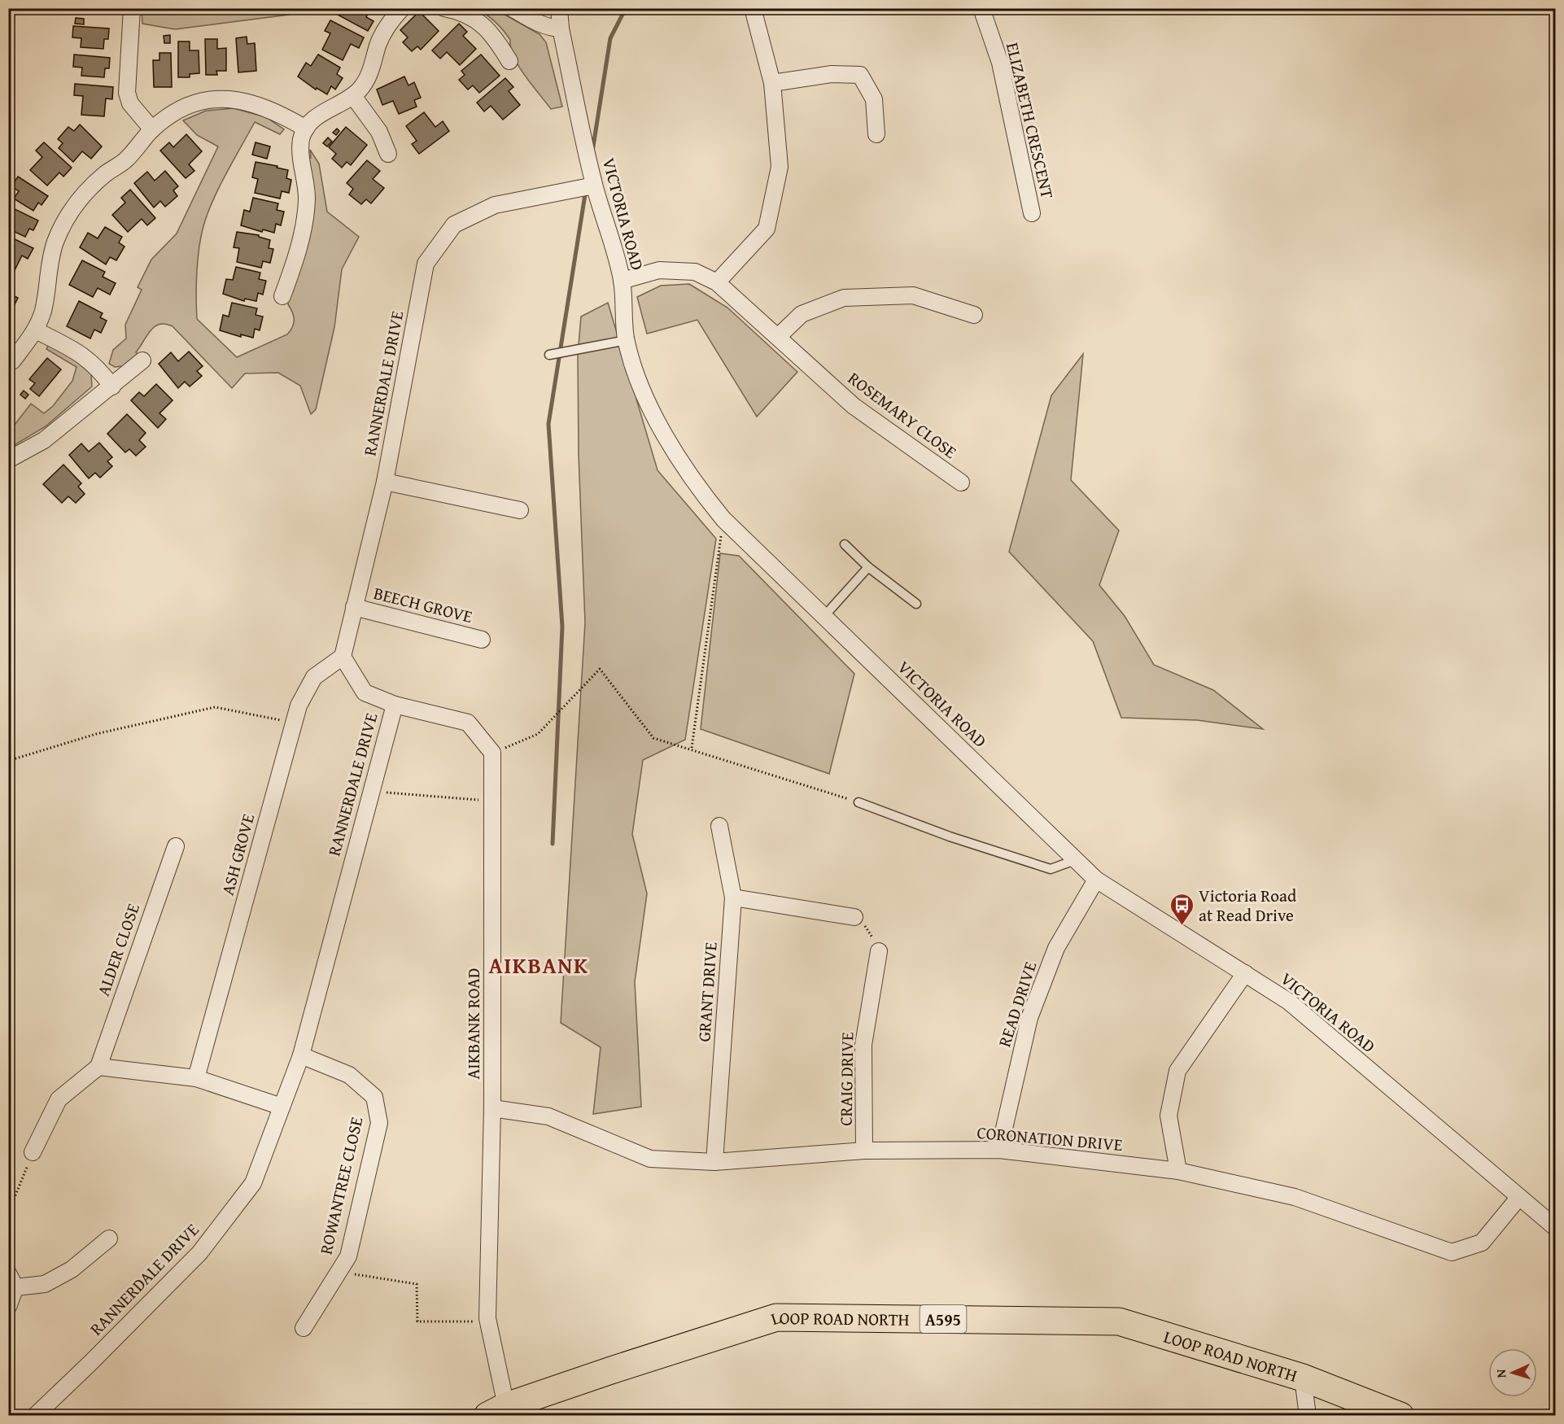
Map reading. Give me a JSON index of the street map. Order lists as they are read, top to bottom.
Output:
{
  "streets": {
    "highway": ["A595", "LOOP ROAD NORTH"],
    "street": [
      "ELIZABETH CRESCENT",
      "VICTORIA ROAD",
      "RANNERDALE DRIVE",
      "ROSEMARY CLOSE",
      "BEECH GROVE",
      "ASH GROVE",
      "ALDER CLOSE",
      "GRANT DRIVE",
      "READ DRIVE",
      "AIKBANK ROAD",
      "CRAIG DRIVE",
      "CORONATION DRIVE",
      "ROWANTREE CLOSE"
    ]
  },
  "crossings": [
    ["VICTORIA ROAD", "RANNERDALE DRIVE"],
    ["VICTORIA ROAD", "ROSEMARY CLOSE"],
    ["VICTORIA ROAD", "READ DRIVE"],
    ["VICTORIA ROAD", "CORONATION DRIVE"],
    ["RANNERDALE DRIVE", "BEECH GROVE"],
    ["RANNERDALE DRIVE", "ASH GROVE"],
    ["RANNERDALE DRIVE", "ROWANTREE CLOSE"],
    ["GRANT DRIVE", "CORONATION DRIVE"],
    ["READ DRIVE", "CORONATION DRIVE"],
    ["AIKBANK ROAD", "CORONATION DRIVE"],
    ["AIKBANK ROAD", "LOOP ROAD NORTH"],
    ["CRAIG DRIVE", "CORONATION DRIVE"]
  ],
  "districts": ["AIKBANK"],
  "places": {
    "bus stop": ["Victoria Road at Read Drive"]
  },
  "north": "left"
}
